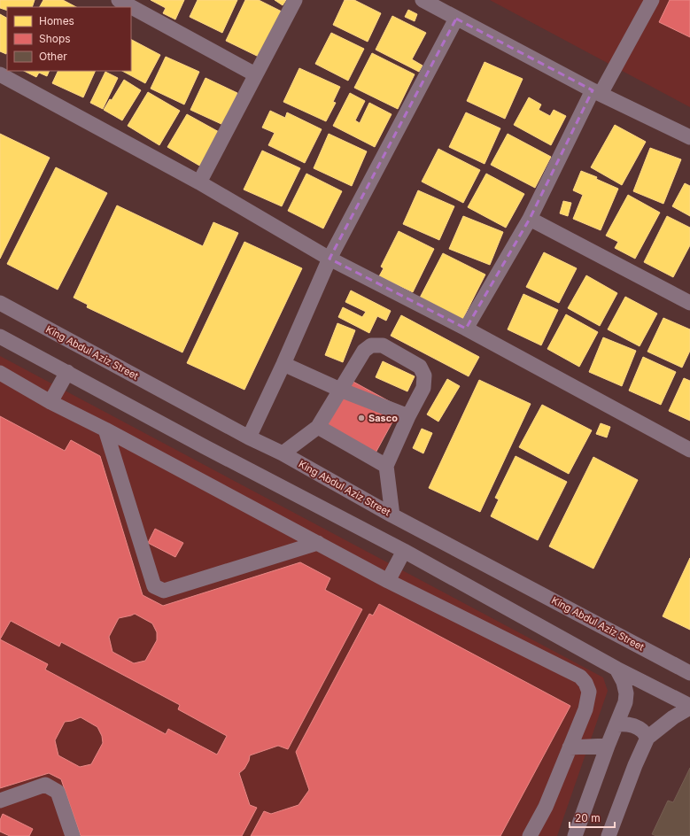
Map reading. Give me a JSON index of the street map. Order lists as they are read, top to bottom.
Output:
{
  "streets": {
    "street": ["King Abdul Aziz Street"]
  },
  "places": ["Sasco"],
  "legend": ["Homes", "Shops", "Other"],
  "scale_bar": "20 m"
}
